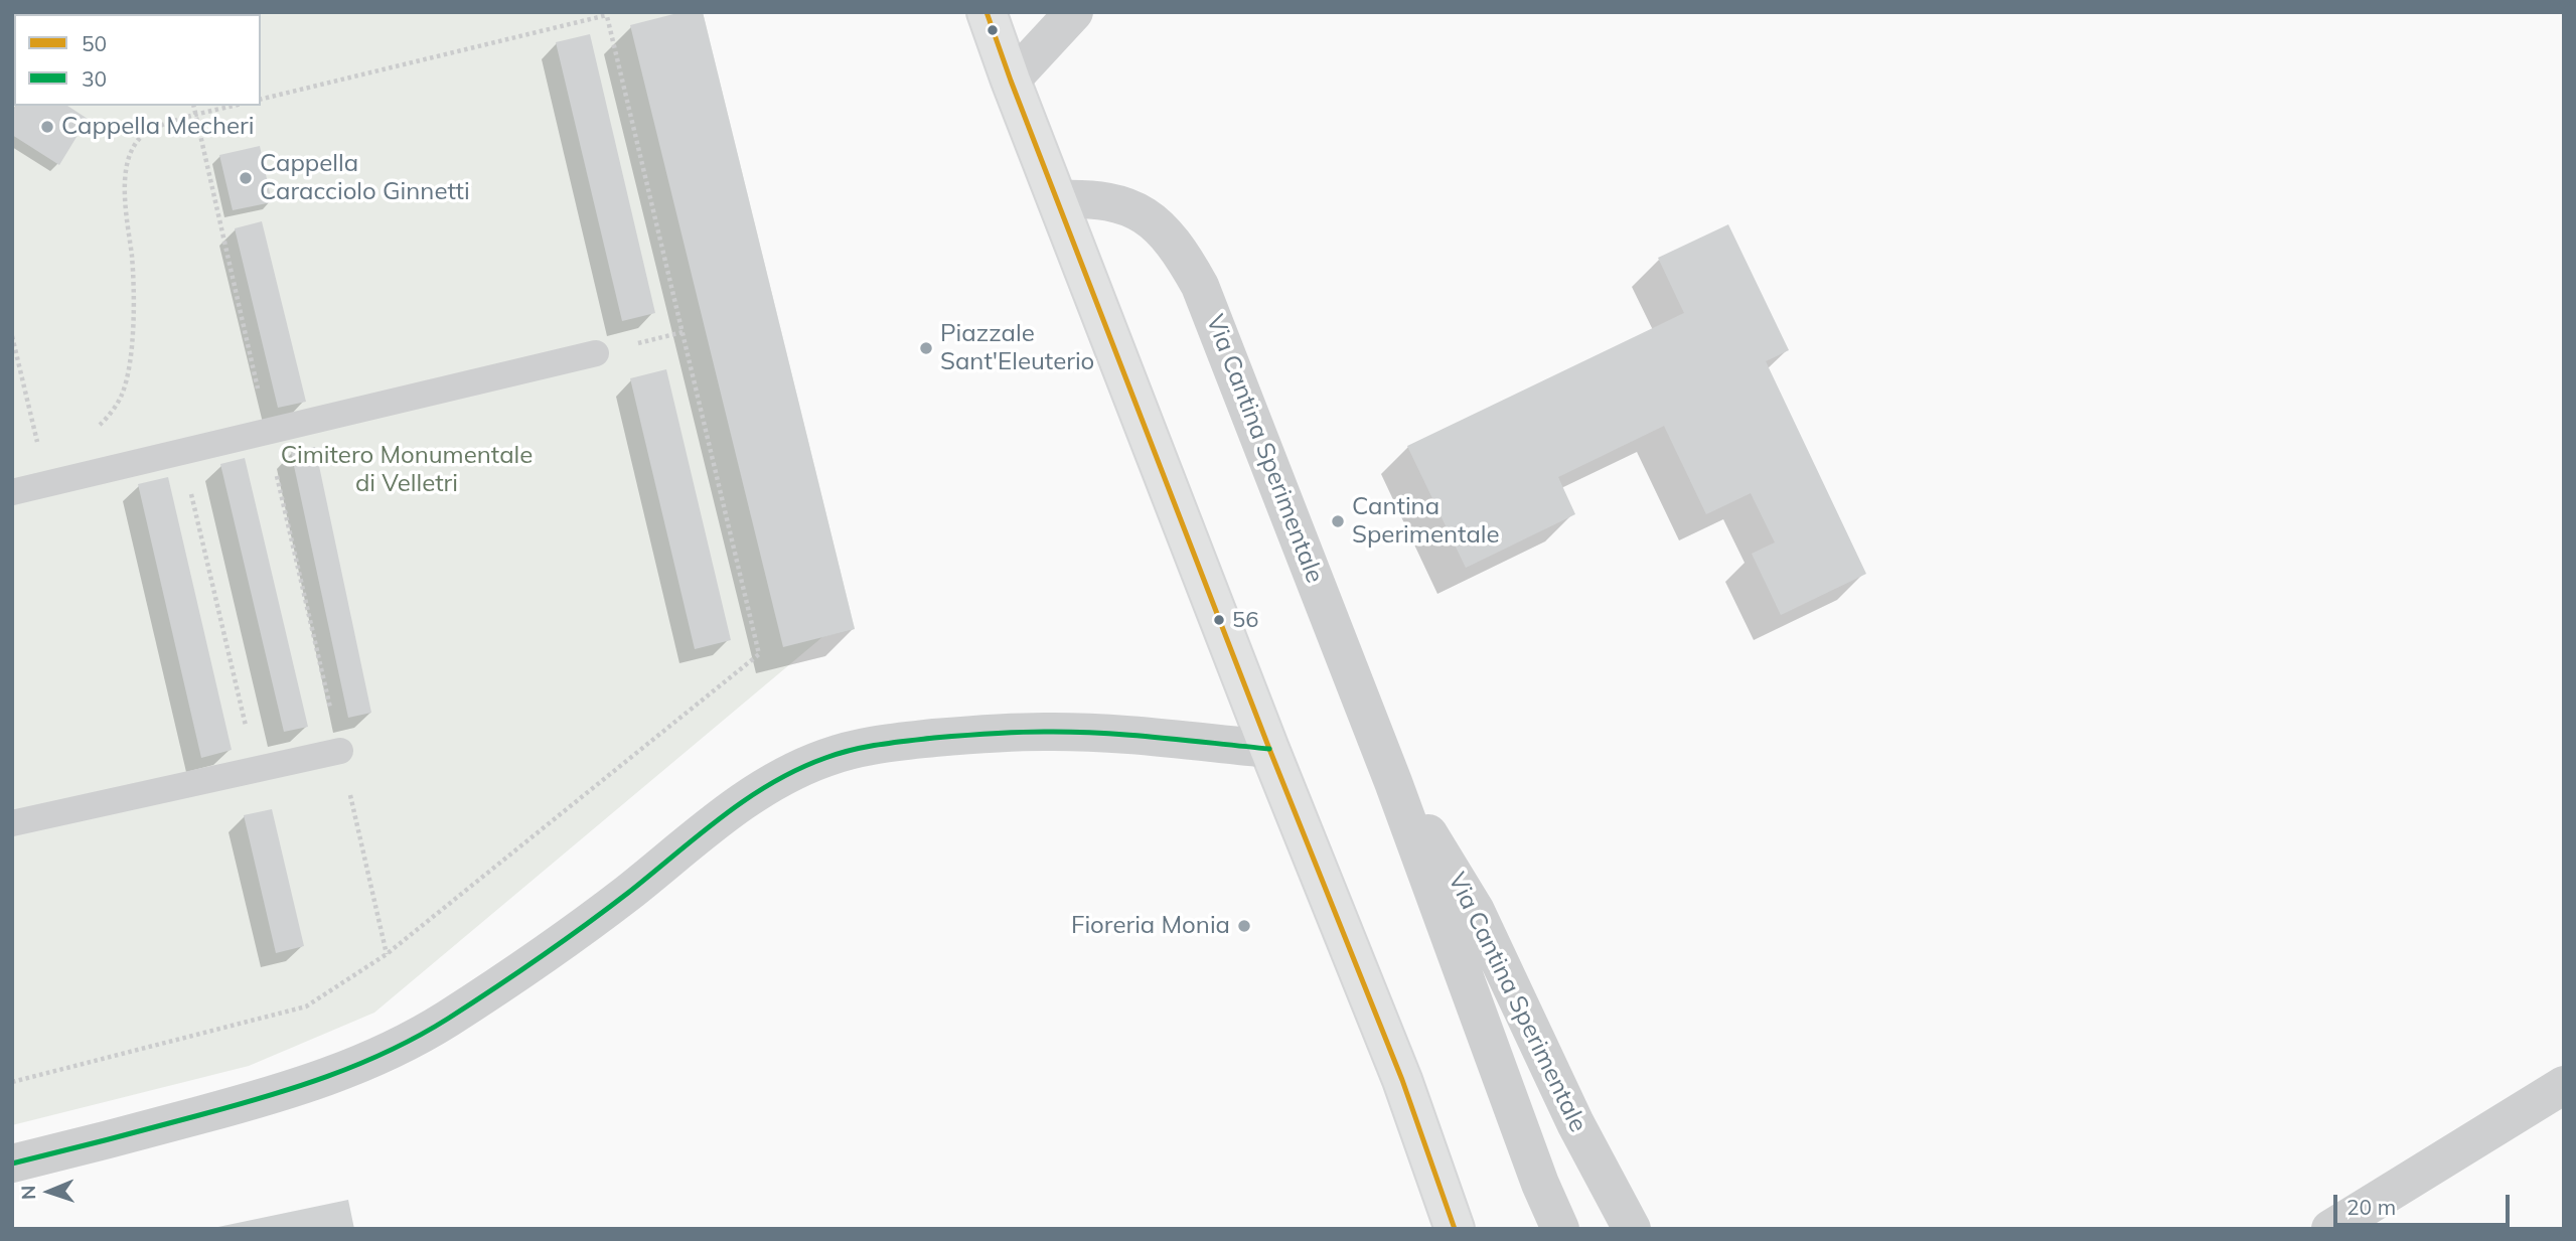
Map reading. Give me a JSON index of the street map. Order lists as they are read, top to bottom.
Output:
{
  "streets": {
    "street": ["Via Cantina Sperimentale"]
  },
  "parks": ["Cimitero Monumentale di Velletri"],
  "places": [
    "Cappella Mecheri",
    "Cappella Caracciolo Ginnetti",
    "Piazzale Sant'Eleuterio",
    "Cantina Sperimentale",
    "56",
    "Fioreria Monia"
  ],
  "lines": ["transit line 50", "transit line 30"],
  "legend": ["50", "30"],
  "scale_bar": "20 m",
  "north": "left"
}
